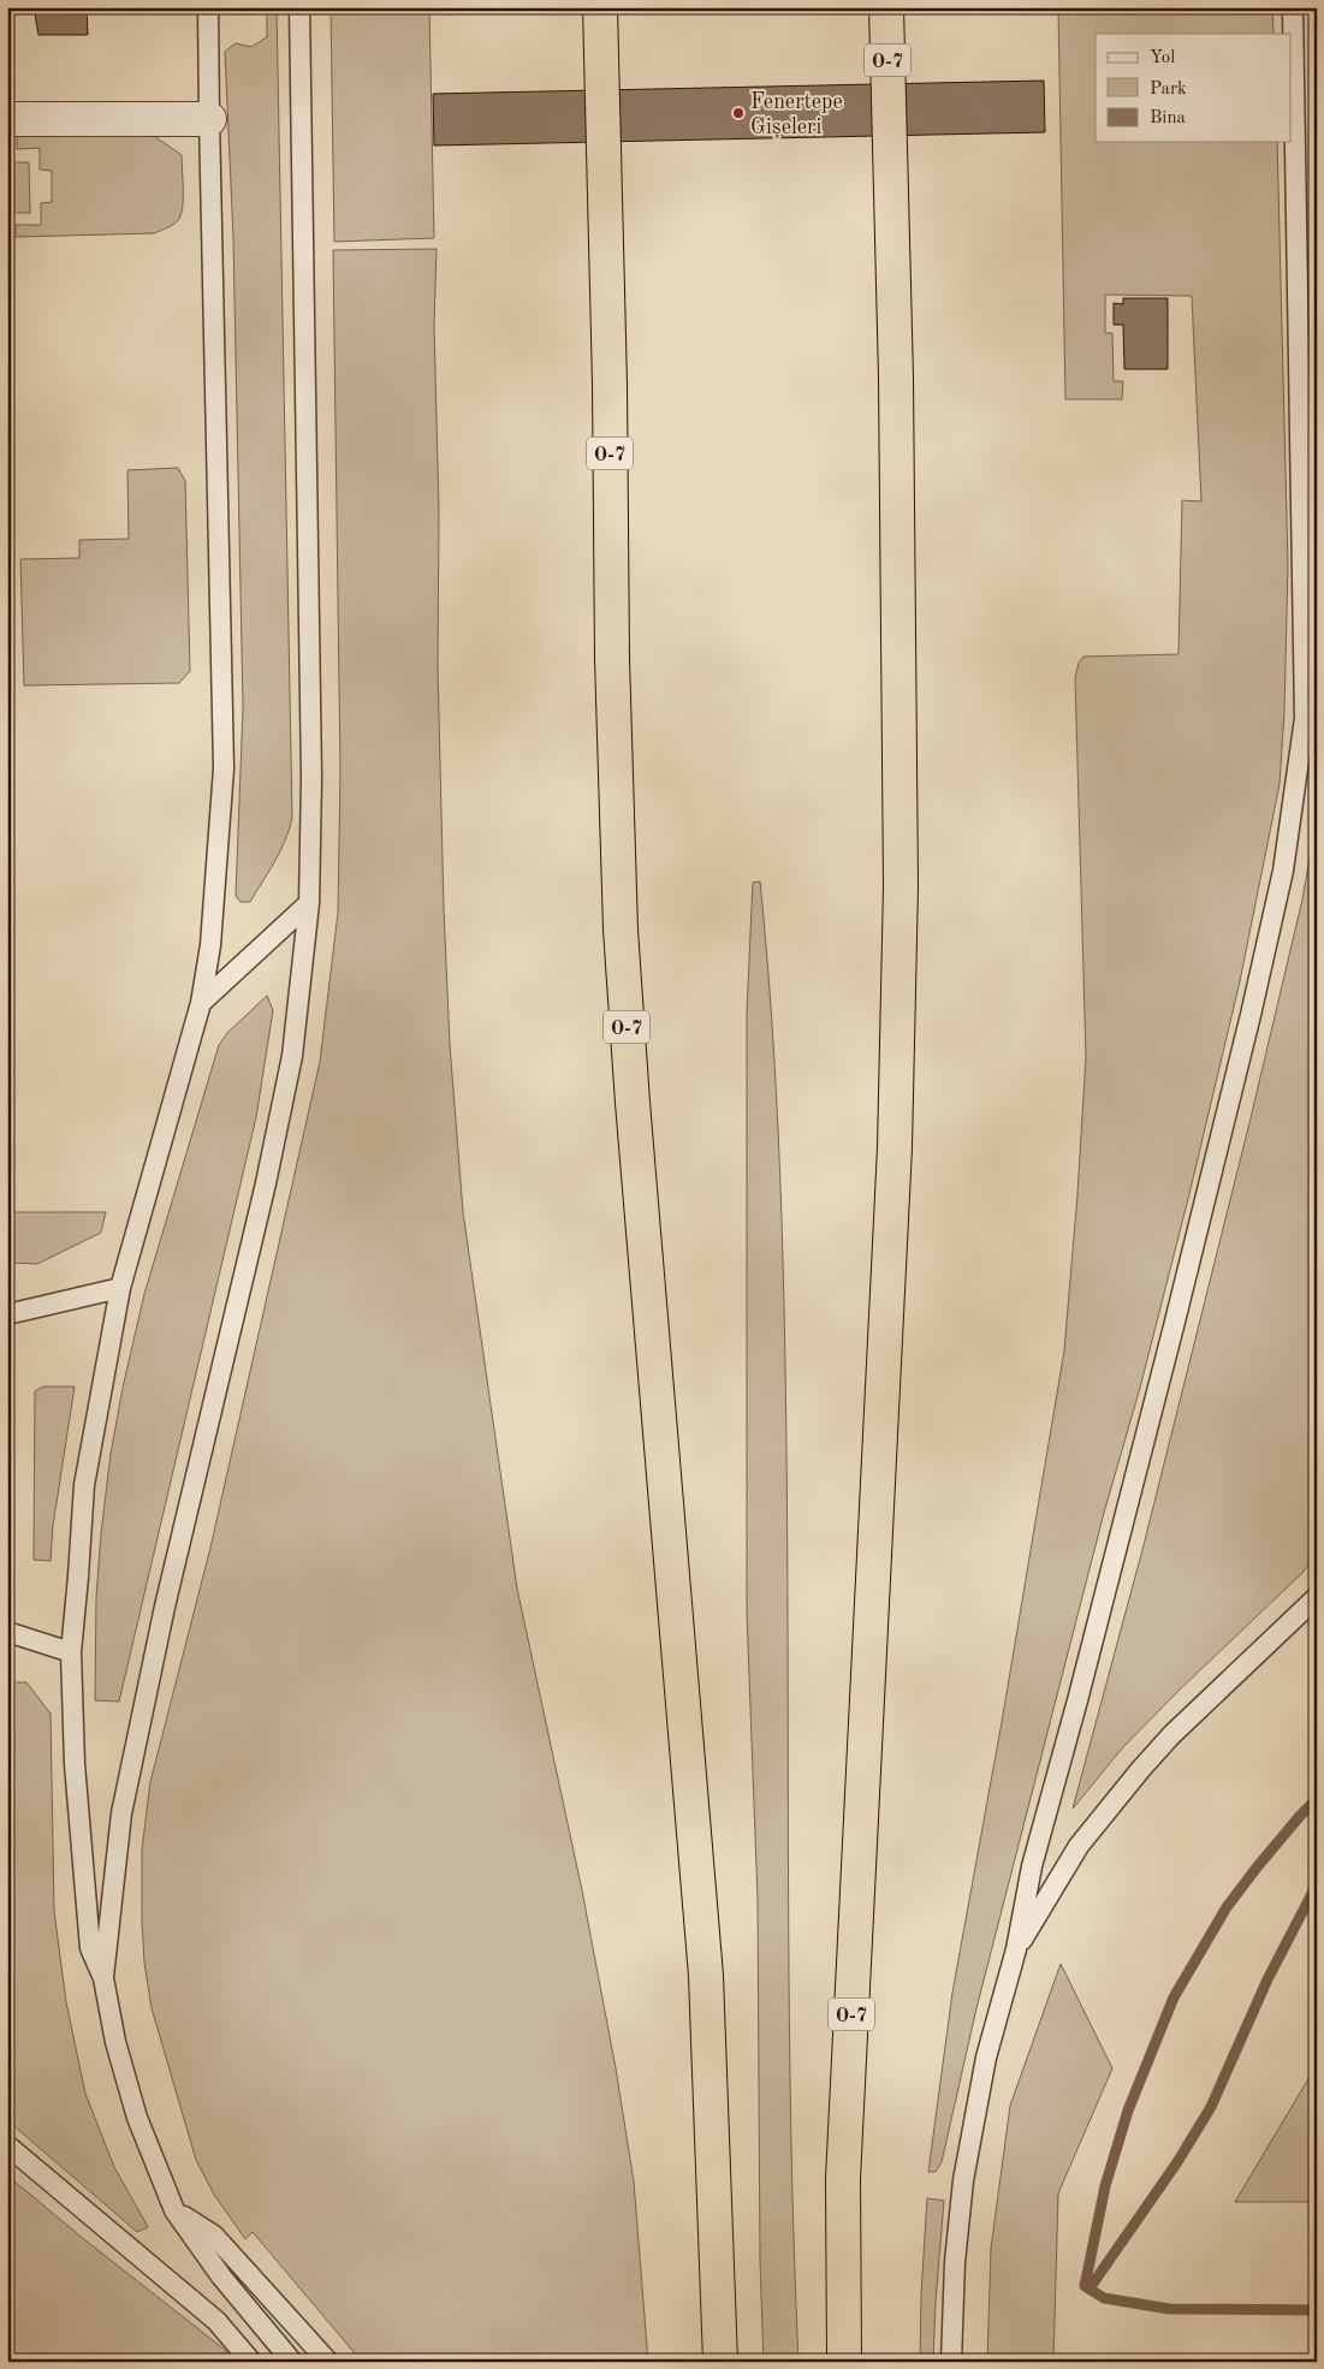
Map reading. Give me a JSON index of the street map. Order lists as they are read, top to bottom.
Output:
{
  "streets": {
    "highway": ["O-7"]
  },
  "places": ["Fenertepe Gişeleri"],
  "legend": ["Yol", "Park", "Bina"]
}
